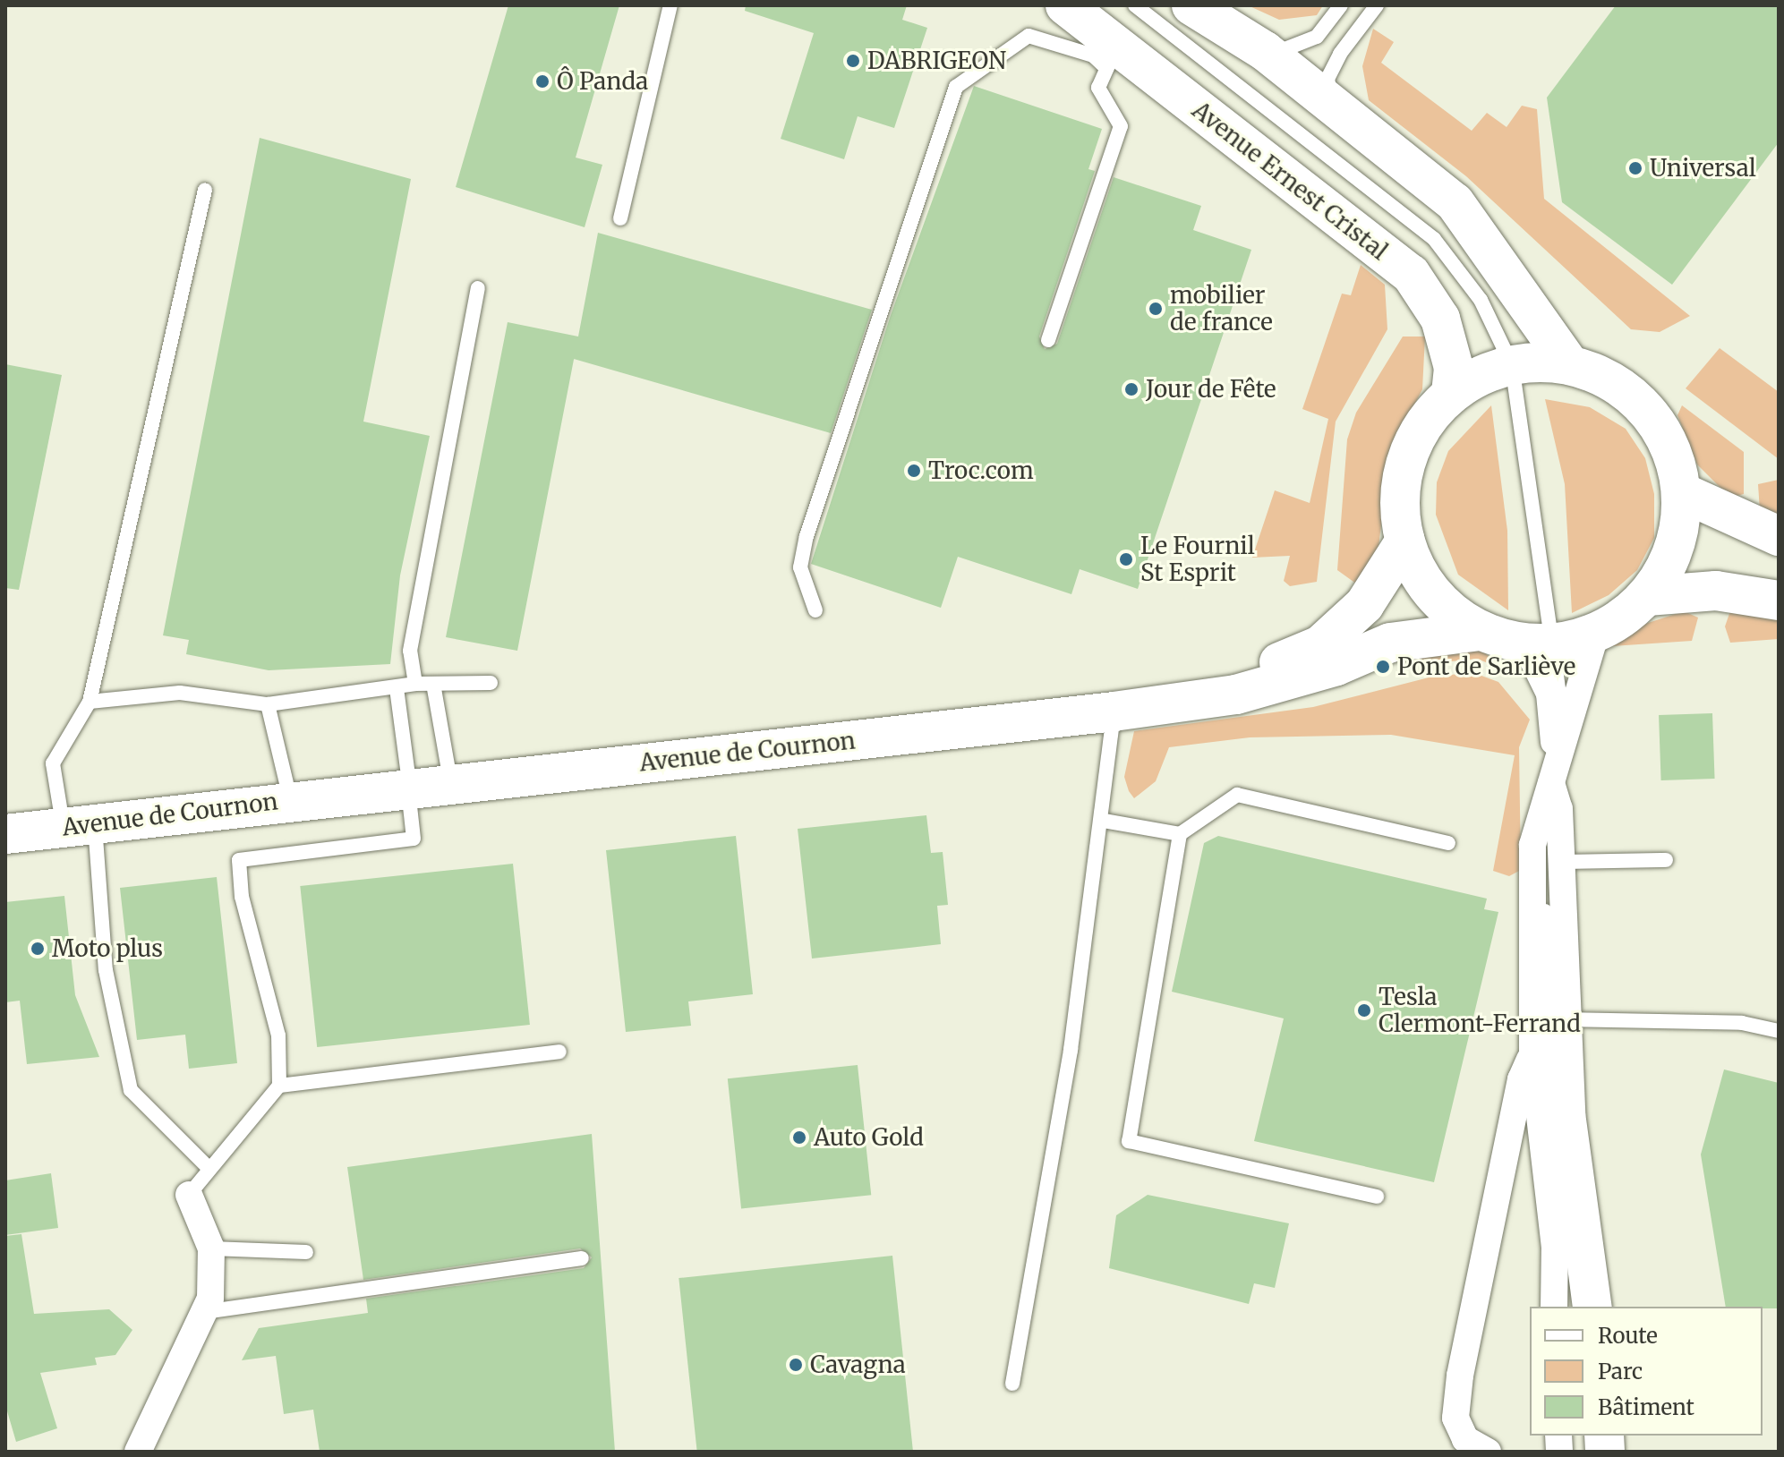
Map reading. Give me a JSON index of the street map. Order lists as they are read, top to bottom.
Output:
{
  "streets": {
    "main road": ["Avenue Ernest Cristal", "Avenue de Cournon"]
  },
  "places": [
    "DABRIGEON",
    "Ô Panda",
    "Universal",
    "mobilier de france",
    "Jour de Fête",
    "Troc.com",
    "Le Fournil St Esprit",
    "Pont de Sarliève",
    "Moto plus",
    "Tesla Clermont-Ferrand",
    "Auto Gold",
    "Cavagna"
  ],
  "legend": ["Route", "Parc", "Bâtiment"]
}
